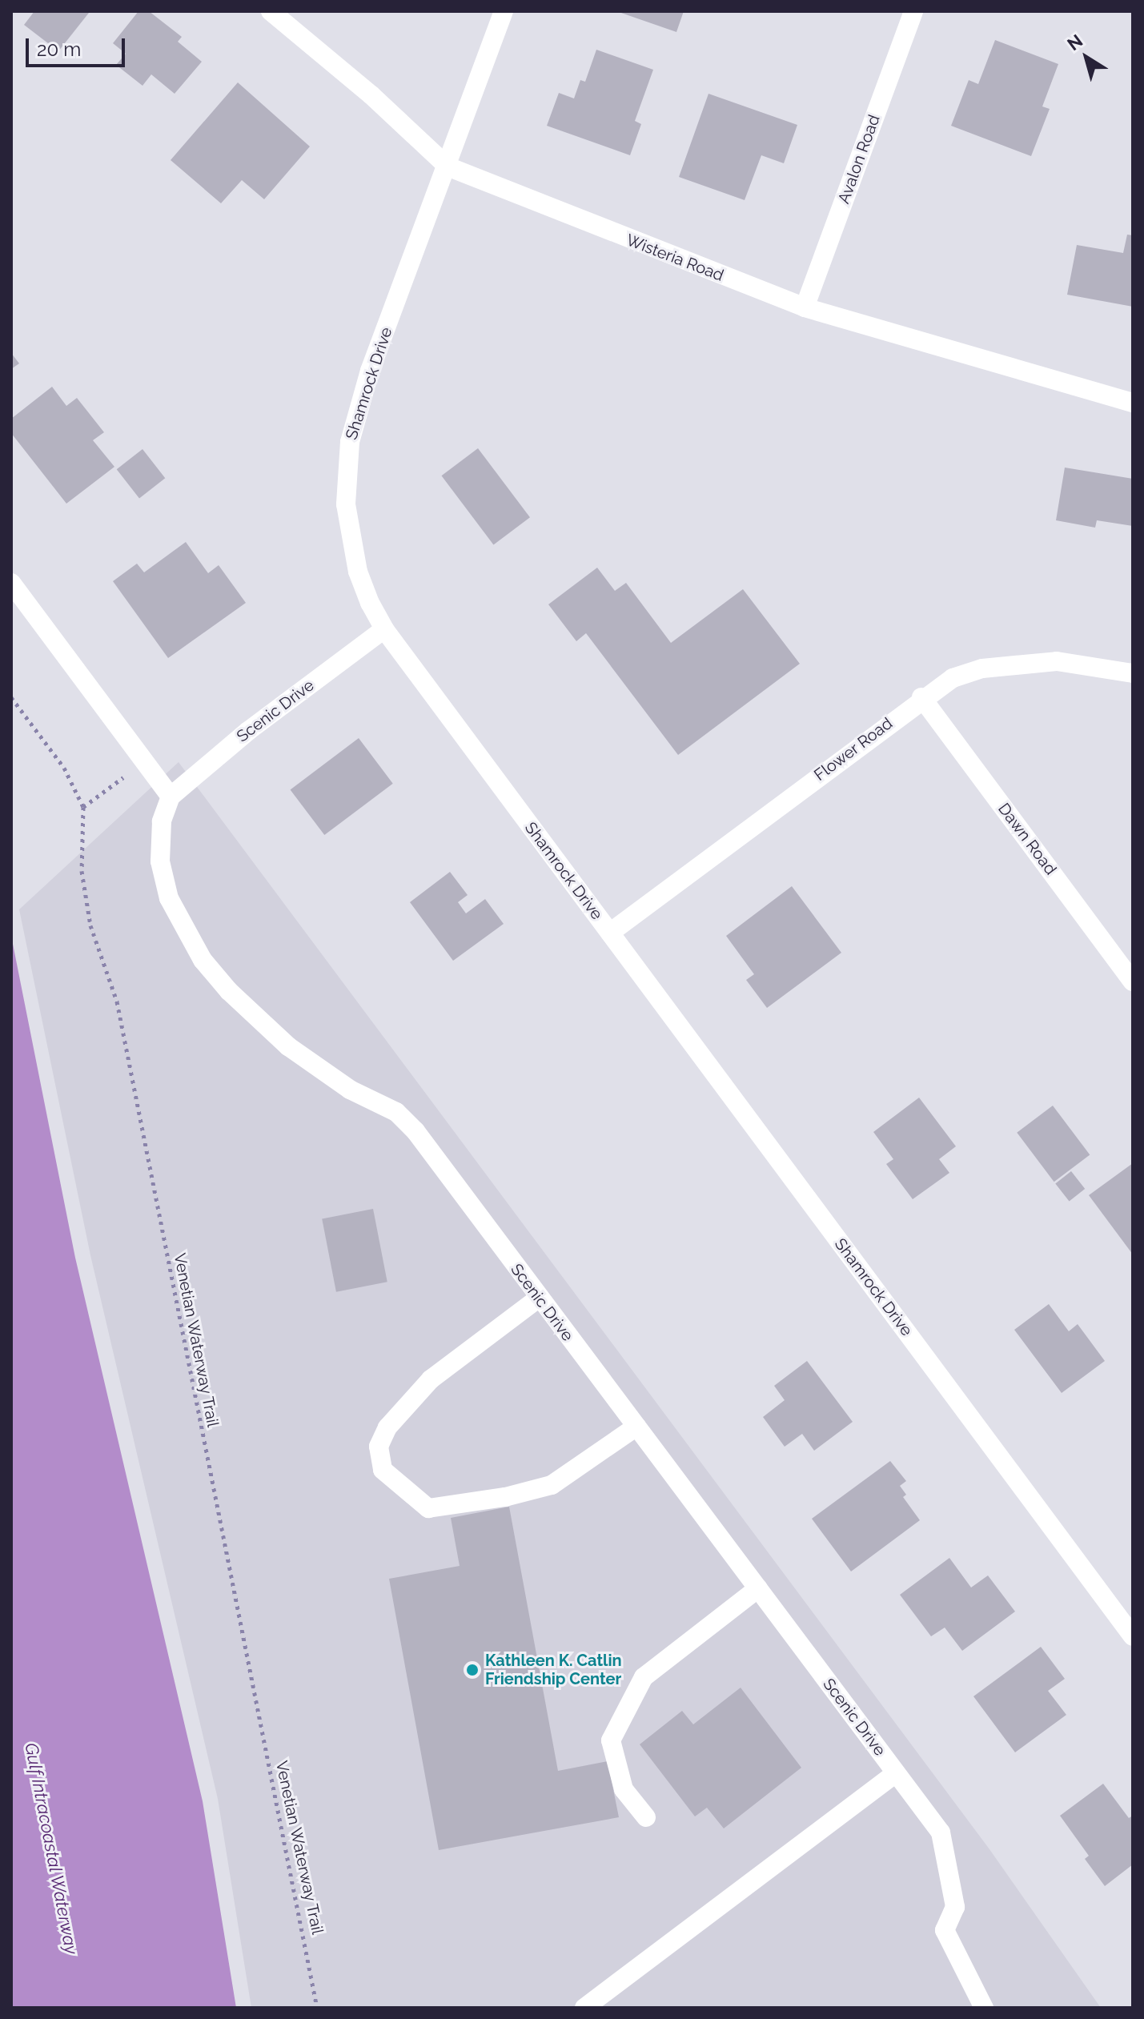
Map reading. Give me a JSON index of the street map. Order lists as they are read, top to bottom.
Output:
{
  "streets": {
    "street": [
      "Avalon Road",
      "Wisteria Road",
      "Shamrock Drive",
      "Scenic Drive",
      "Flower Road",
      "Dawn Road"
    ],
    "path": ["Venetian Waterway Trail"]
  },
  "crossings": [
    ["Avalon Road", "Wisteria Road"],
    ["Wisteria Road", "Shamrock Drive"],
    ["Shamrock Drive", "Scenic Drive"],
    ["Shamrock Drive", "Flower Road"],
    ["Flower Road", "Dawn Road"]
  ],
  "water": ["Gulf Intracoastal Waterway"],
  "places": ["Kathleen K. Catlin Friendship Center"],
  "scale_bar": "20 m",
  "north": "top left"
}
